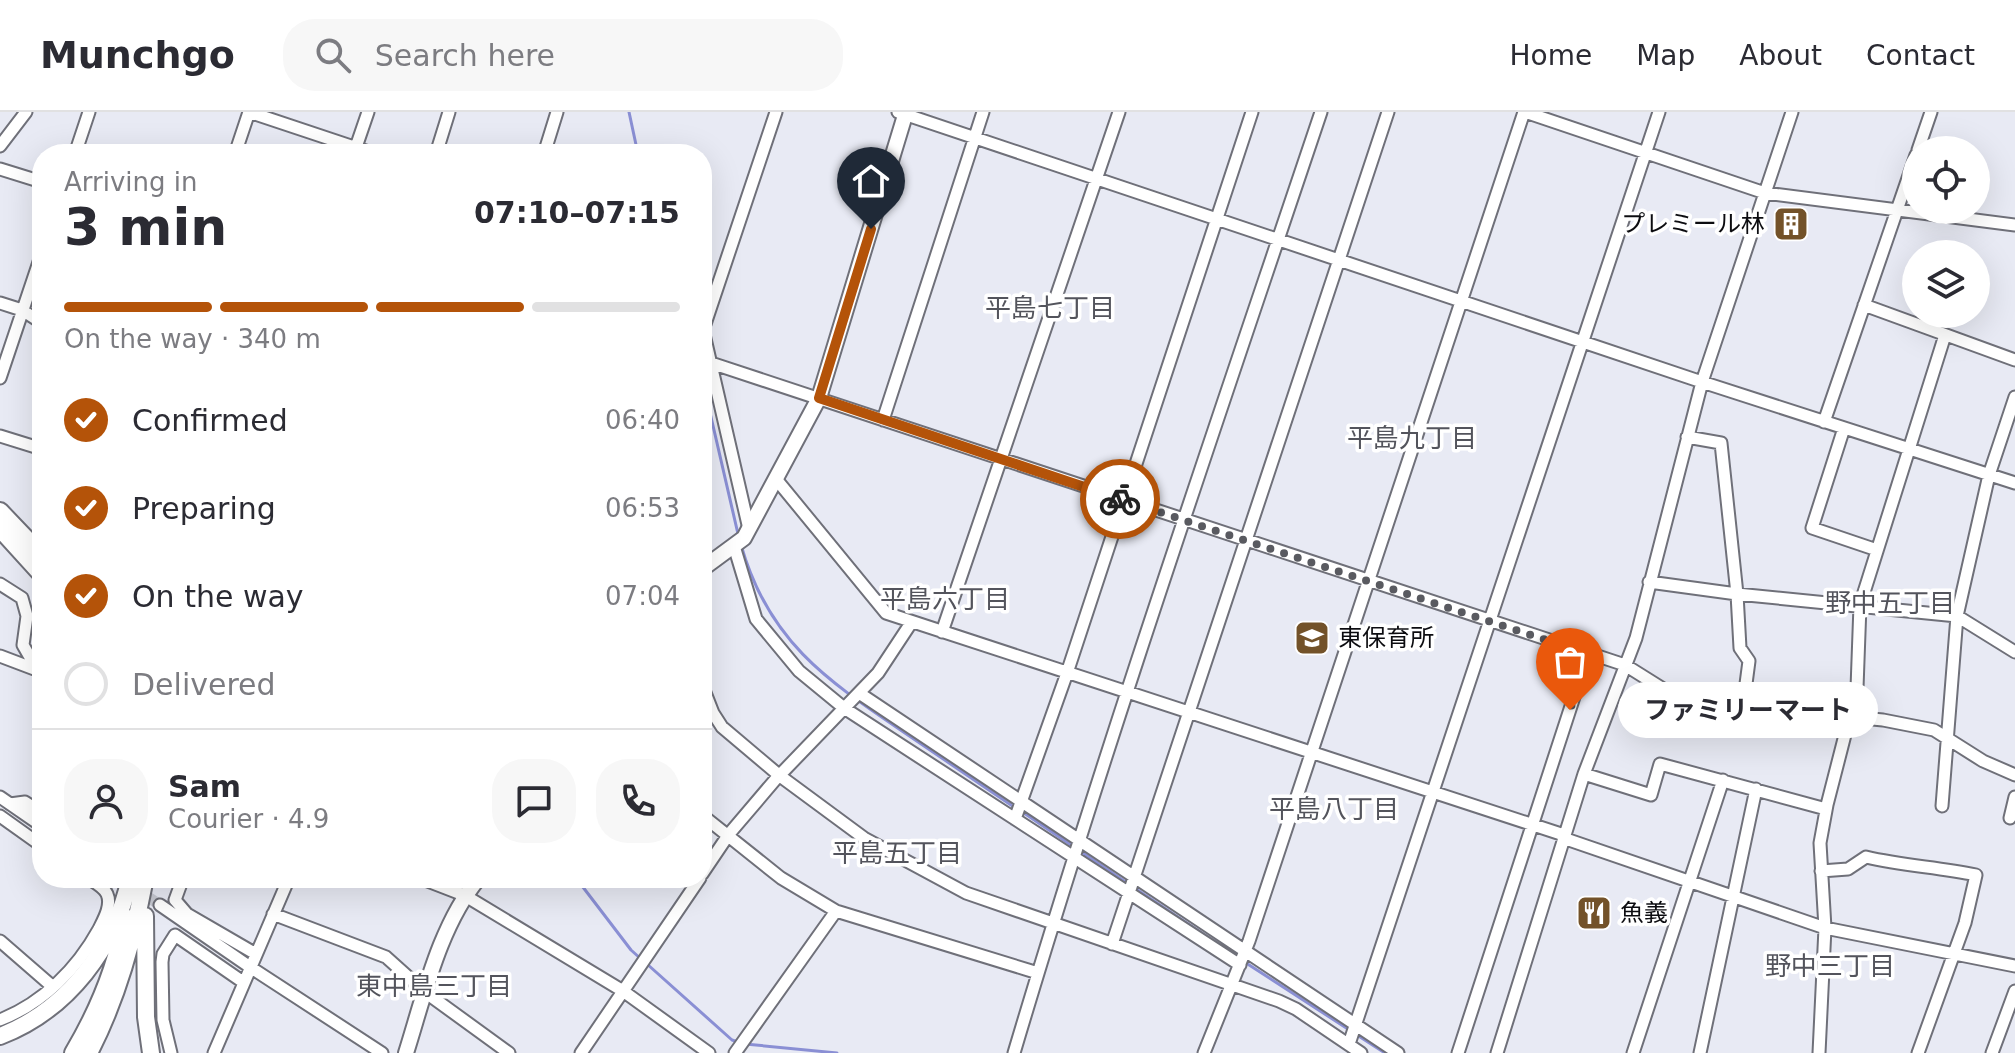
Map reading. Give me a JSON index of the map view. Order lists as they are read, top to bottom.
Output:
{
  "districts": [
    "平島七丁目",
    "平島九丁目",
    "平島六丁目",
    "野中五丁目",
    "平島八丁目",
    "平島五丁目",
    "野中三丁目",
    "東中島三丁目"
  ],
  "places": {
    "building": ["プレミール林"],
    "school or university": ["東保育所"],
    "other": ["ファミリーマート"],
    "restaurant": ["魚義"]
  },
  "page": {
    "header": "Munchgo",
    "search": "Search here",
    "nav": [
      "Home",
      "Map",
      "About",
      "Contact"
    ],
    "heading": ["3 min", "Arriving in", "07:10–07:15"],
    "panel": ["Sam", "Courier · 4.9"],
    "bar": "On the way · 340 m",
    "list": [
      ["Confirmed", "06:40"],
      ["Preparing", "06:53"],
      ["On the way", "07:04"],
      "Delivered"
    ],
    "bubble": "ファミリーマート"
  }
}
